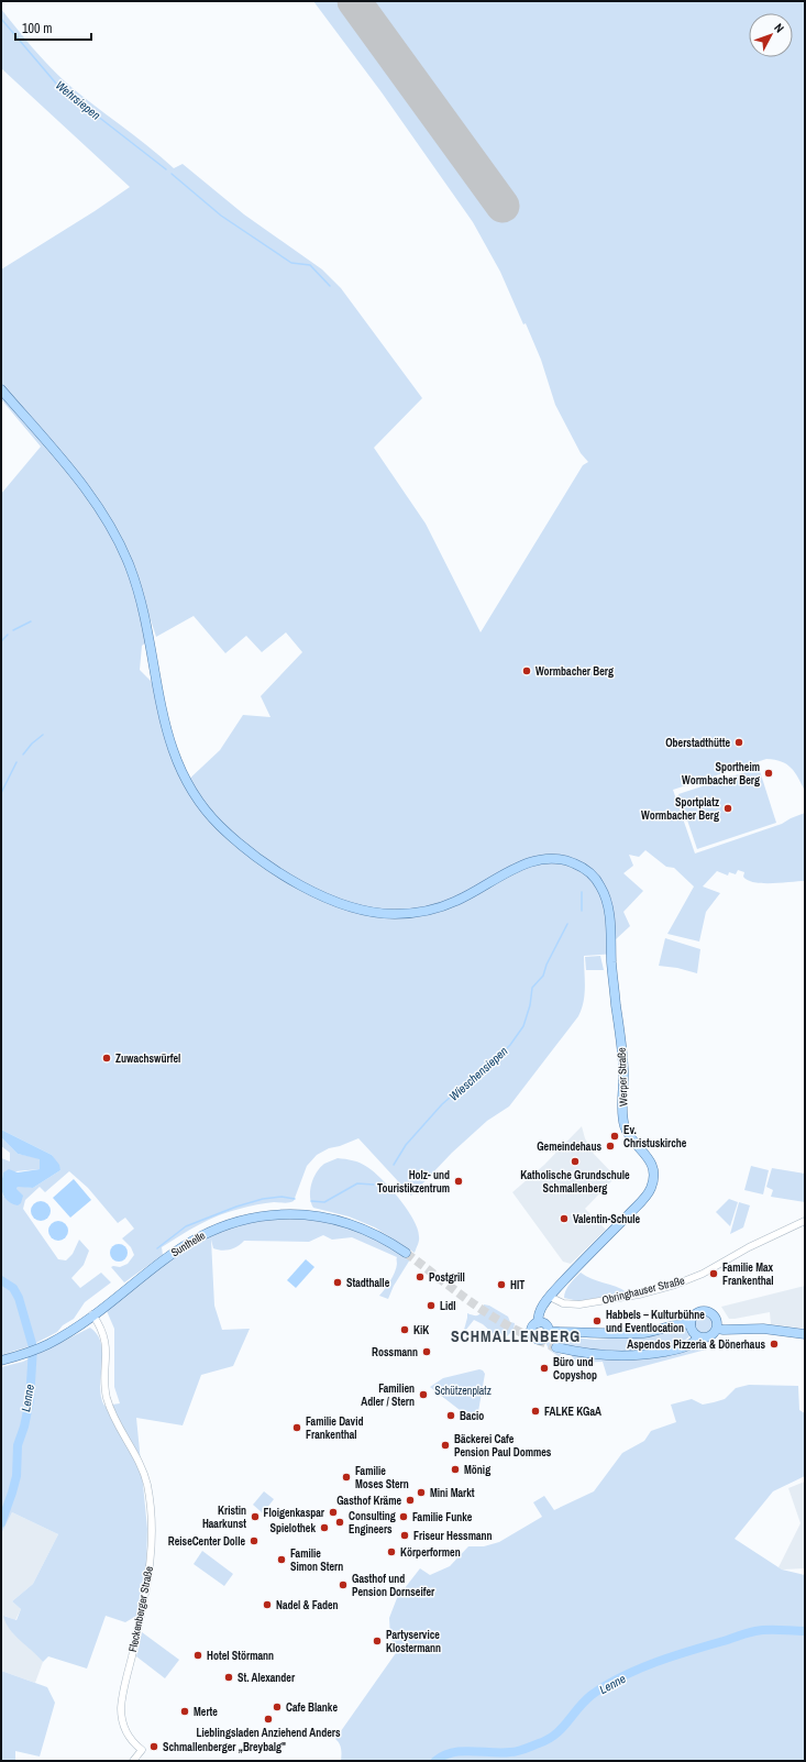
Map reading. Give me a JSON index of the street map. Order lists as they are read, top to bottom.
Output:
{
  "streets": {
    "main road": ["Werper Straße", "Sunthelle"],
    "street": ["Obringhauser Straße", "Fleckenberger Straße"]
  },
  "crossings": [
    ["Werper Straße", "Obringhauser Straße"],
    ["Sunthelle", "Fleckenberger Straße"]
  ],
  "districts": ["SCHMALLENBERG"],
  "water": ["Wehrsiepen", "Wieschensiepen", "Lenne"],
  "parks": ["Schützenplatz"],
  "places": [
    "Wormbacher Berg",
    "Oberstadthütte",
    "Sportheim Wormbacher Berg",
    "Sportplatz Wormbacher Berg",
    "Zuwachswürfel",
    "Ev. Christuskirche",
    "Gemeindehaus",
    "Katholische Grundschule Schmallenberg",
    "Holz- und Touristikzentrum",
    "Valentin-Schule",
    "Familie Max Frankenthal",
    "Postgrill",
    "Stadthalle",
    "HIT",
    "Lidl",
    "Habbels – Kulturbühne und Eventlocation",
    "KiK",
    "Aspendos Pizzeria & Dönerhaus",
    "Rossmann",
    "Büro und Copyshop",
    "Familien Adler / Stern",
    "FALKE KGaA",
    "Bacio",
    "Familie David Frankenthal",
    "Bäckerei Cafe Pension Paul Dommes",
    "Mönig",
    "Familie Moses Stern",
    "Mini Markt",
    "Gasthof Kräme",
    "Floigenkaspar",
    "Kristin Haarkunst",
    "Familie Funke",
    "Consulting Engineers",
    "Spielothek",
    "Friseur Hessmann",
    "ReiseCenter Dolle",
    "Körperformen",
    "Familie Simon Stern",
    "Gasthof und Pension Dornseifer",
    "Nadel & Faden",
    "Partyservice Klostermann",
    "Hotel Störmann",
    "St. Alexander",
    "Cafe Blanke",
    "Merte",
    "Lieblingsladen Anziehend Anders",
    "Schmallenberger „Breybalg\""
  ],
  "scale_bar": "100 m",
  "north": "top right"
}
